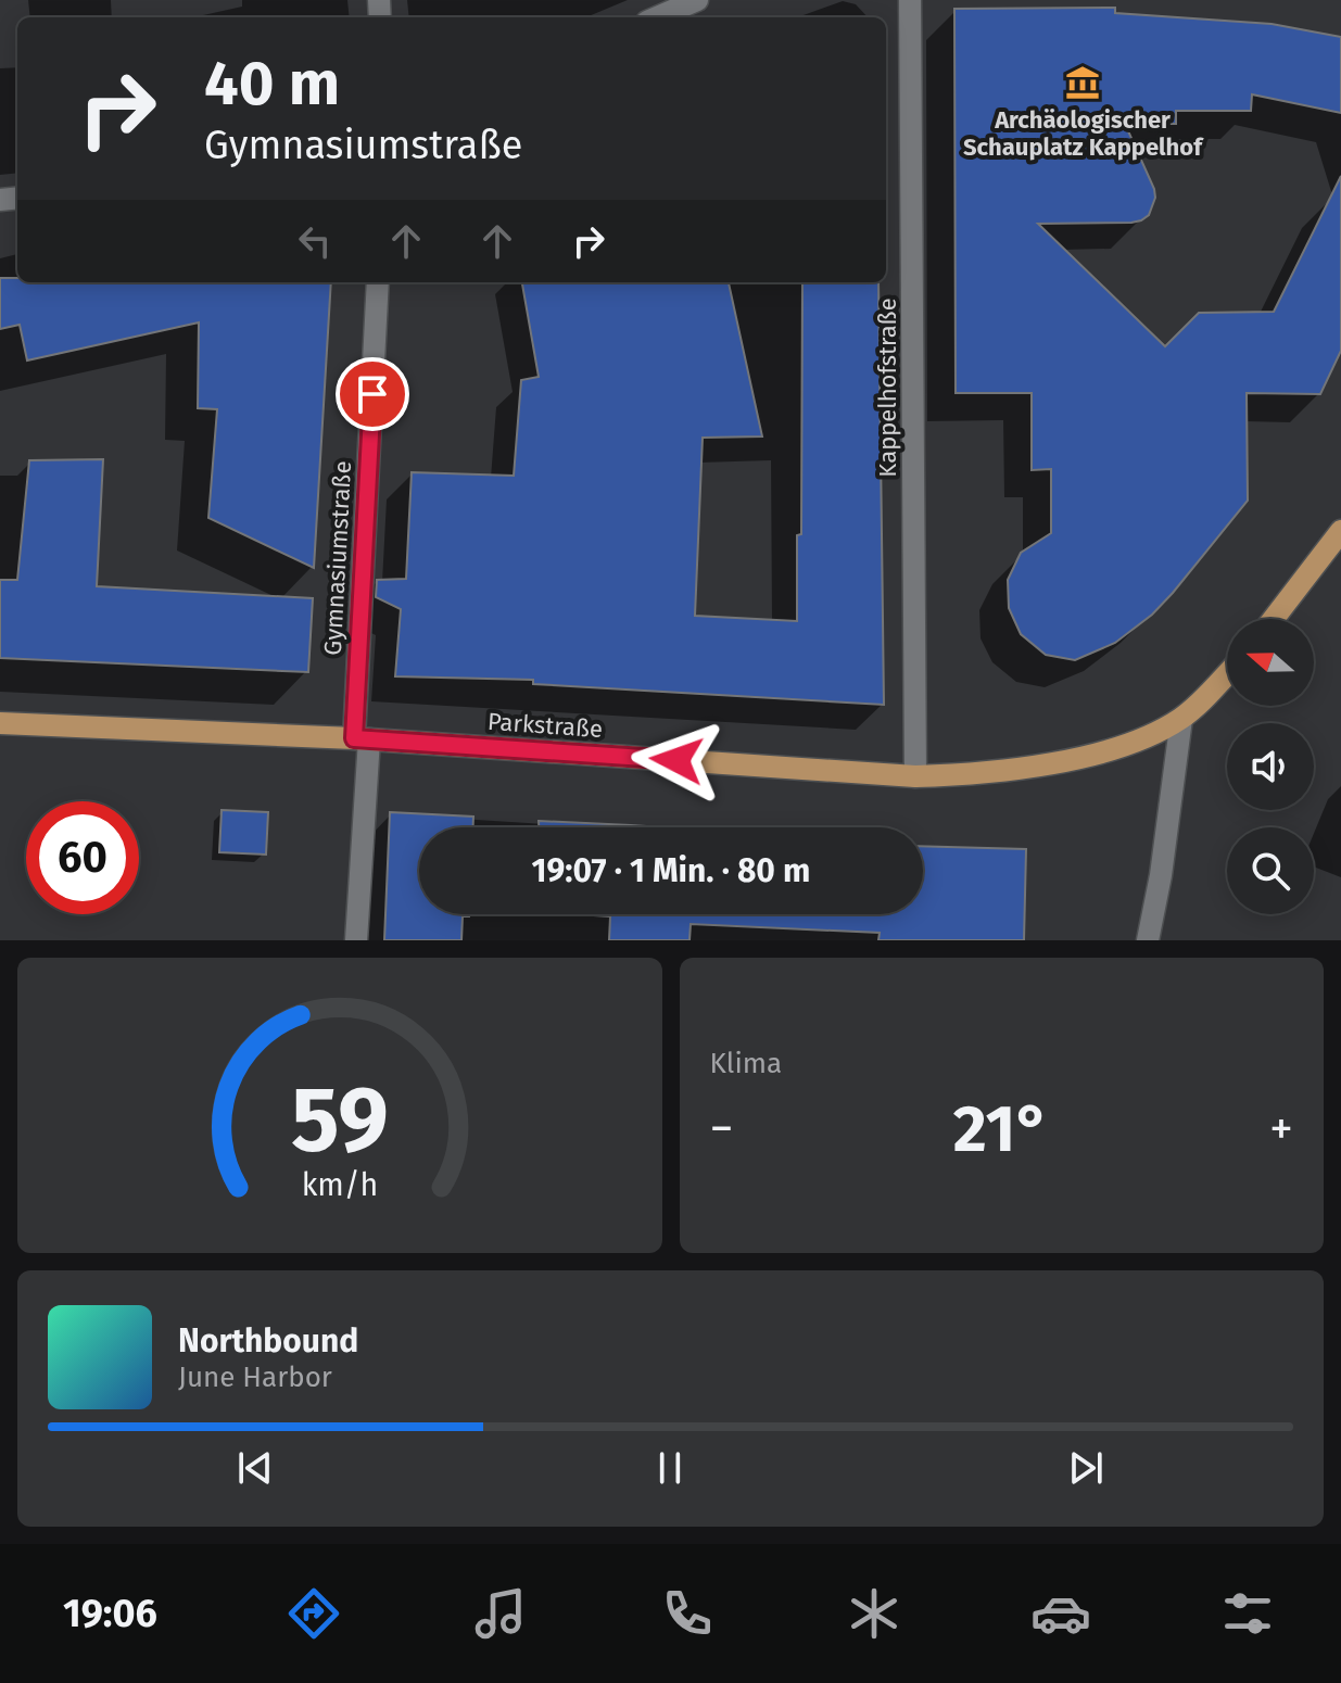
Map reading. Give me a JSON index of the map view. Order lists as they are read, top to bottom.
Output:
{
  "streets": {
    "main road": ["Parkstraße"],
    "street": ["Kappelhofstraße", "Gymnasiumstraße"]
  },
  "crossings": [
    ["Kappelhofstraße", "Parkstraße"],
    ["Gymnasiumstraße", "Parkstraße"]
  ],
  "places": {
    "museum": ["Archäologischer Schauplatz Kappelhof"]
  },
  "north": "left",
  "page": {
    "turn": ["40 m", "Gymnasiumstraße"],
    "limit": "60",
    "trip": "19:07 · 1 Min. · 80 m",
    "tile": "Klima",
    "heat": ["−", "21°", "+"],
    "song": ["Northbound", "June Harbor"],
    "tabs": "19:06",
    "gauge": ["59", "km/h"]
  }
}
